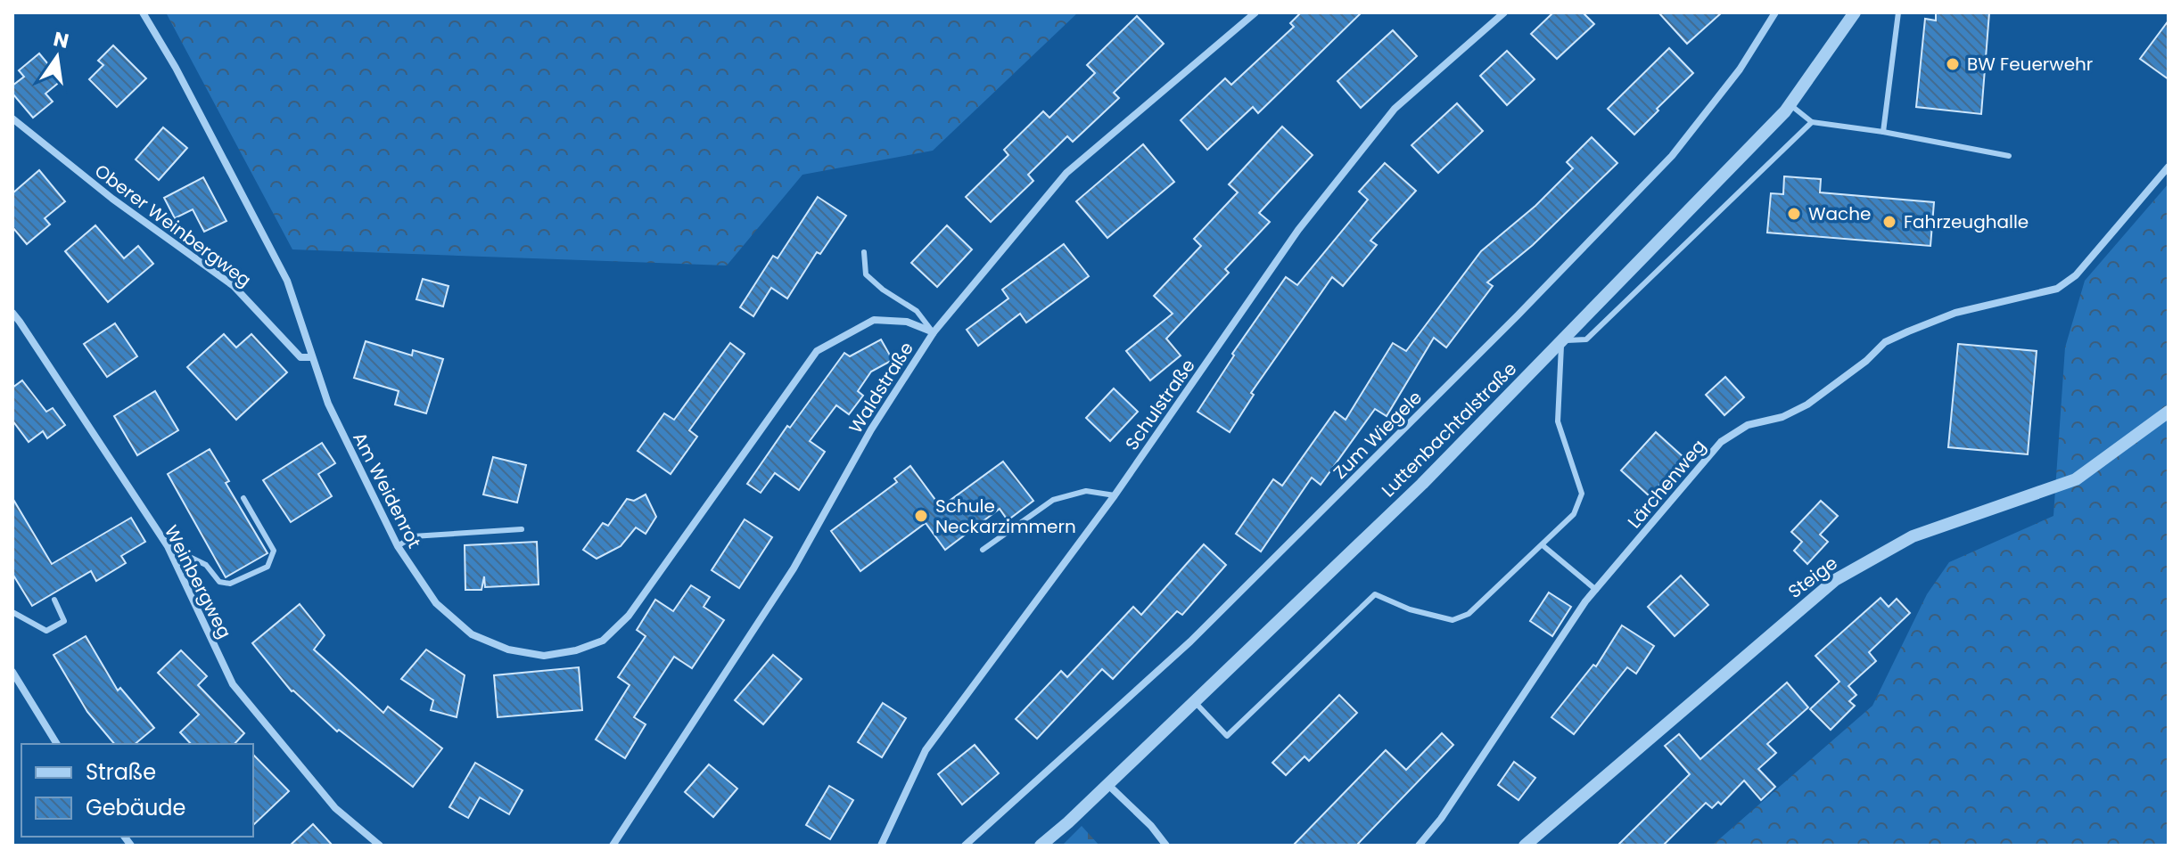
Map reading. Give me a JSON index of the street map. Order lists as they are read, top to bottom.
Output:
{
  "streets": {
    "street": [
      "Oberer Weinbergweg",
      "Waldstraße",
      "Schulstraße",
      "Luttenbachtalstraße",
      "Zum Wiegele",
      "Lärchenweg",
      "Am Weidenrot",
      "Steige",
      "Weinbergweg"
    ]
  },
  "crossings": [
    ["Oberer Weinbergweg", "Am Weidenrot"],
    ["Waldstraße", "Am Weidenrot"]
  ],
  "places": [
    "BW Feuerwehr",
    "Wache",
    "Fahrzeughalle",
    "Schule Neckarzimmern"
  ],
  "legend": ["Straße", "Gebäude"],
  "north": "top"
}
